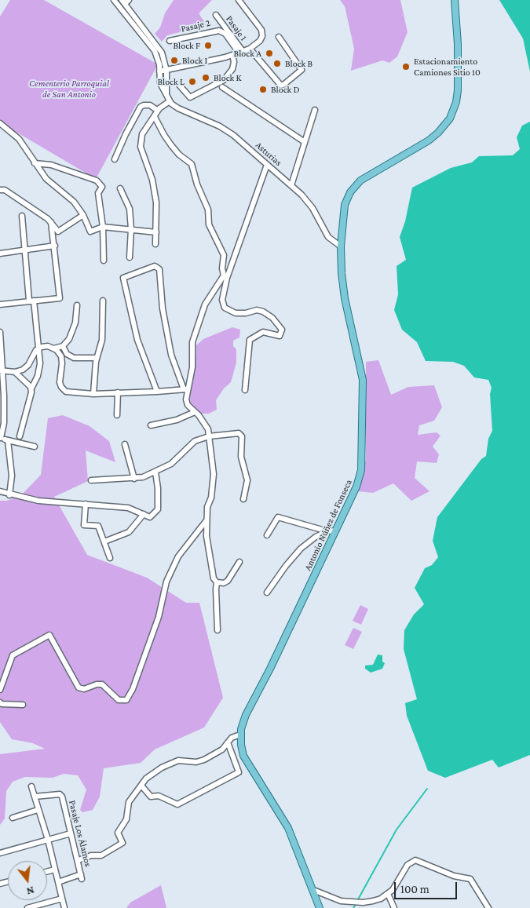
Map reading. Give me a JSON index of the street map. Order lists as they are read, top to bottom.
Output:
{
  "streets": {
    "main road": ["Antonio Núñez de Fonseca"],
    "street": [
      "Pasaje 2",
      "Pasaje 1",
      "Asturias",
      "Pasaje Los Álamos"
    ]
  },
  "crossings": [
    ["Pasaje 2", "Pasaje 1"],
    ["Asturias", "Antonio Núñez de Fonseca"]
  ],
  "parks": ["Cementerio Parroquial de San Antonio"],
  "places": [
    "Block F",
    "Block A",
    "Block I",
    "Block B",
    "Estacionamiento Camiones Sitio 10",
    "Block K",
    "Block L",
    "Block D"
  ],
  "scale_bar": "100 m",
  "north": "bottom"
}
